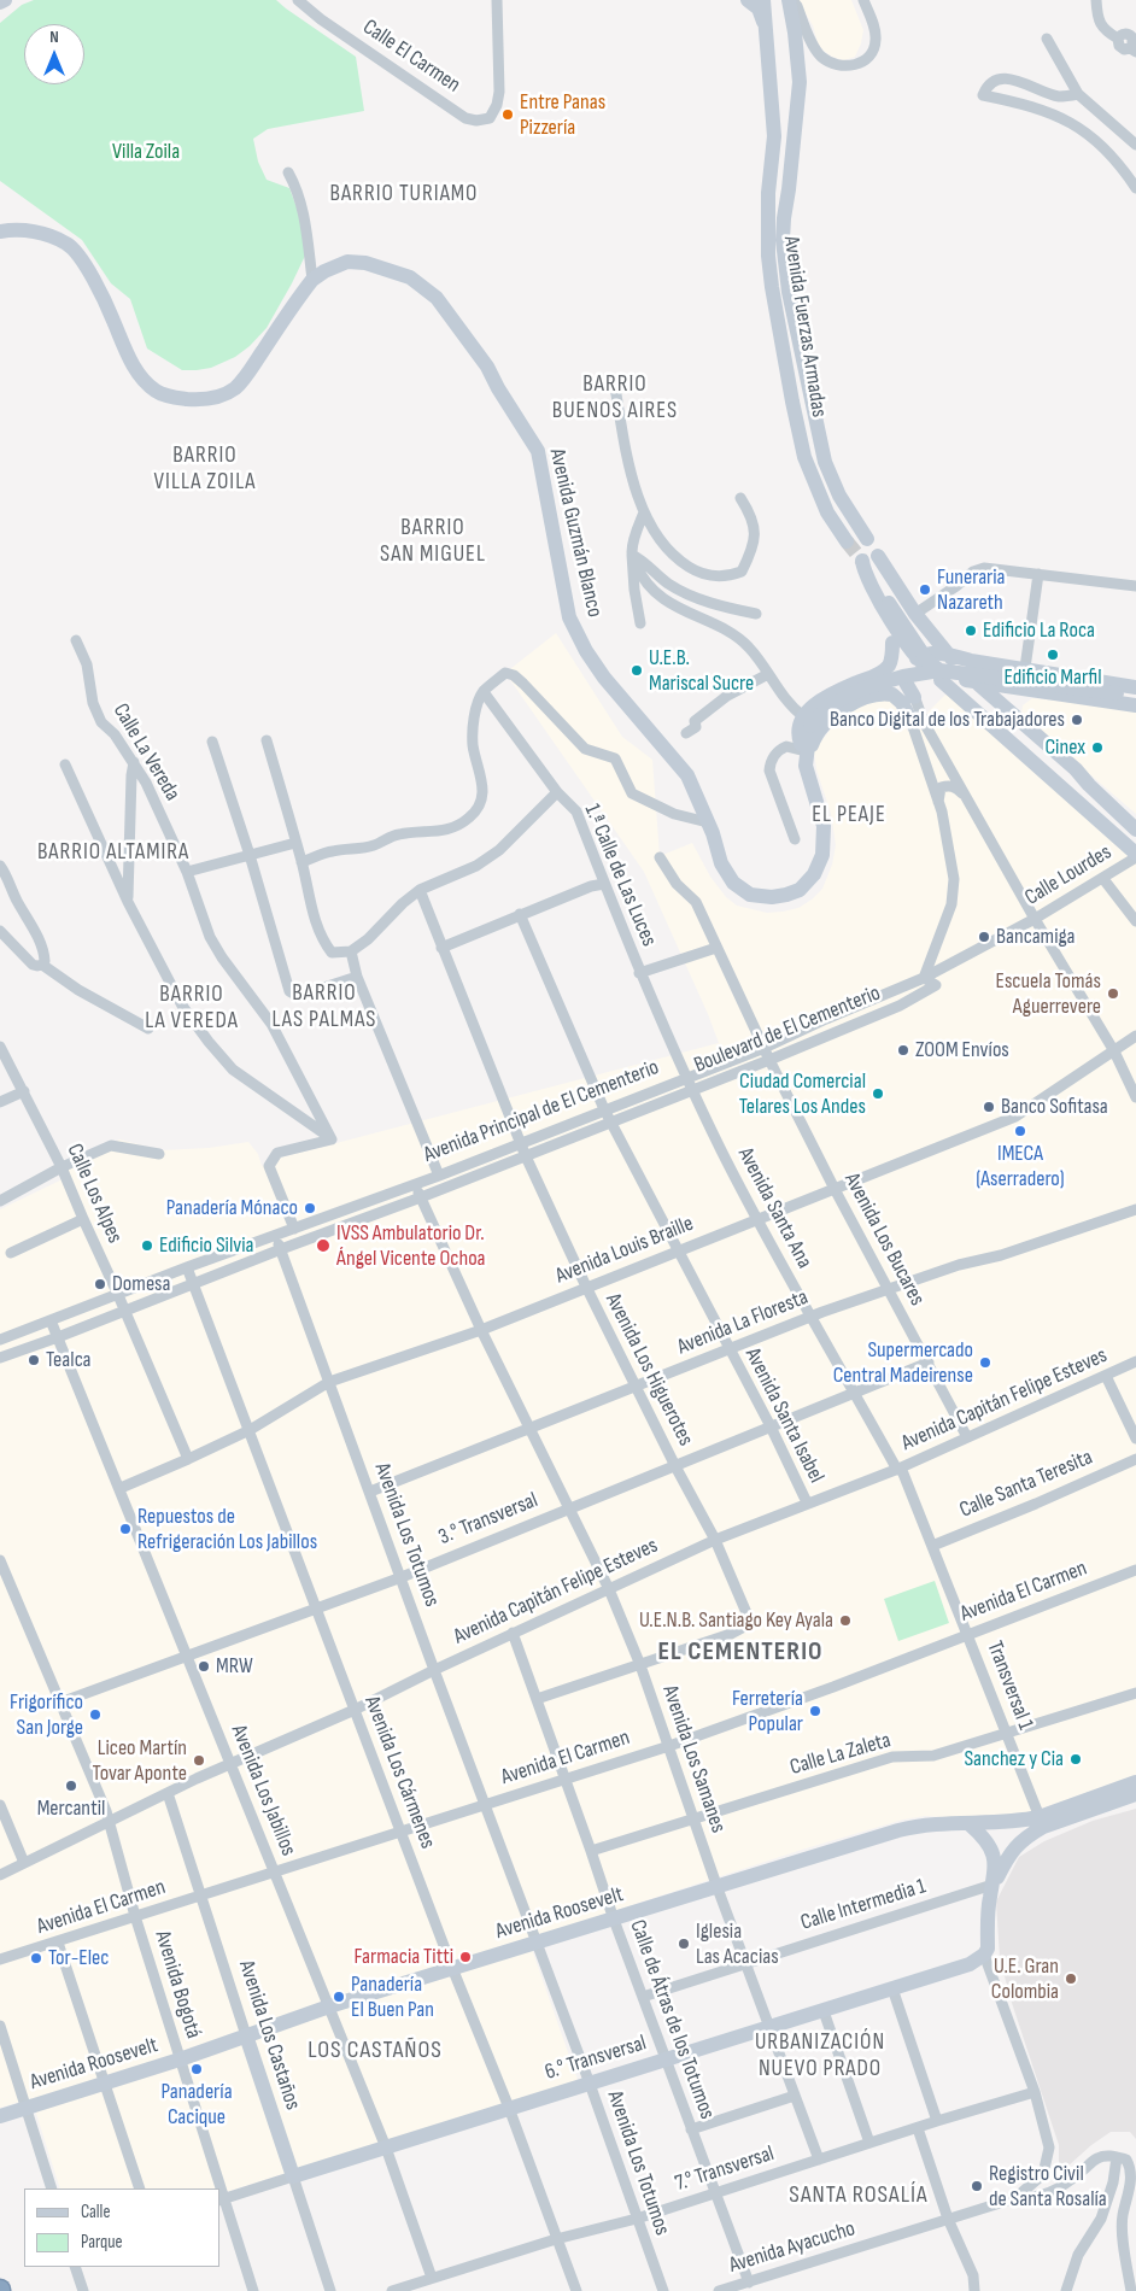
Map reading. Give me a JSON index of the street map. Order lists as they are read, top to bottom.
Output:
{
  "streets": {
    "street": [
      "Calle El Carmen",
      "Avenida Fuerzas Armadas",
      "Avenida Guzmán Blanco",
      "Calle La Vereda",
      "1.ª Calle de Las Luces",
      "Calle Lourdes",
      "Boulevard de El Cementerio",
      "Avenida Principal de El Cementerio",
      "Calle Los Alpes",
      "Avenida Santa Ana",
      "Avenida Los Bucares",
      "Avenida Louis Braille",
      "Avenida La Floresta",
      "Avenida Los Higuerotes",
      "Avenida Capitán Felipe Esteves",
      "Avenida Santa Isabel",
      "Calle Santa Teresita",
      "3.° Transversal",
      "Avenida Los Totumos",
      "Avenida El Carmen",
      "Transversal 1",
      "Calle La Zaleta",
      "Avenida Los Samanes",
      "Avenida Los Cármenes",
      "Avenida Los Jabillos",
      "Calle Intermedia 1",
      "Avenida Roosevelt",
      "Avenida Bogotá",
      "Calle de Átras de los Totumos",
      "Avenida Los Castaños",
      "6.° Transversal",
      "7.° Transversal",
      "Avenida Ayacucho"
    ]
  },
  "crossings": [
    ["1.ª Calle de Las Luces", "Boulevard de El Cementerio"],
    ["1.ª Calle de Las Luces", "Avenida Principal de El Cementerio"],
    ["1.ª Calle de Las Luces", "Avenida Santa Ana"],
    ["Calle Lourdes", "Boulevard de El Cementerio"],
    ["Calle Lourdes", "Avenida Principal de El Cementerio"],
    ["Boulevard de El Cementerio", "Avenida Principal de El Cementerio"],
    ["Boulevard de El Cementerio", "Calle Los Alpes"],
    ["Boulevard de El Cementerio", "Avenida Santa Ana"],
    ["Boulevard de El Cementerio", "Avenida Los Bucares"],
    ["Boulevard de El Cementerio", "Avenida Los Higuerotes"],
    ["Boulevard de El Cementerio", "Avenida Santa Isabel"],
    ["Boulevard de El Cementerio", "Avenida Los Totumos"],
    ["Boulevard de El Cementerio", "Avenida Los Samanes"],
    ["Boulevard de El Cementerio", "Avenida Los Cármenes"],
    ["Boulevard de El Cementerio", "Avenida Los Jabillos"],
    ["Avenida Principal de El Cementerio", "Calle Los Alpes"],
    ["Avenida Principal de El Cementerio", "Avenida Los Bucares"],
    ["Avenida Principal de El Cementerio", "Avenida Los Higuerotes"],
    ["Avenida Principal de El Cementerio", "Avenida Santa Isabel"],
    ["Avenida Principal de El Cementerio", "Avenida Los Totumos"],
    ["Avenida Principal de El Cementerio", "Avenida Los Samanes"],
    ["Avenida Principal de El Cementerio", "Avenida Los Cármenes"],
    ["Avenida Principal de El Cementerio", "Avenida Los Jabillos"],
    ["Calle Los Alpes", "Avenida Louis Braille"],
    ["Avenida Santa Ana", "Avenida Louis Braille"],
    ["Avenida Santa Ana", "Avenida La Floresta"],
    ["Avenida Santa Ana", "Avenida Capitán Felipe Esteves"],
    ["Avenida Santa Ana", "3.° Transversal"],
    ["Avenida Santa Ana", "Transversal 1"],
    ["Avenida Los Bucares", "Avenida Louis Braille"],
    ["Avenida Los Bucares", "Avenida La Floresta"],
    ["Avenida Los Bucares", "Avenida Capitán Felipe Esteves"],
    ["Avenida Los Bucares", "3.° Transversal"],
    ["Avenida Louis Braille", "Avenida Los Higuerotes"],
    ["Avenida Louis Braille", "Avenida Santa Isabel"],
    ["Avenida Louis Braille", "Avenida Los Totumos"],
    ["Avenida Louis Braille", "Avenida Los Samanes"],
    ["Avenida Louis Braille", "Avenida Los Cármenes"],
    ["Avenida Louis Braille", "Avenida Los Jabillos"],
    ["Avenida La Floresta", "Avenida Los Higuerotes"],
    ["Avenida La Floresta", "Avenida Santa Isabel"],
    ["Avenida La Floresta", "Avenida Los Totumos"],
    ["Avenida La Floresta", "Avenida Los Samanes"],
    ["Avenida Los Higuerotes", "Avenida Capitán Felipe Esteves"],
    ["Avenida Los Higuerotes", "3.° Transversal"],
    ["Avenida Los Higuerotes", "Avenida Los Samanes"],
    ["Avenida Los Higuerotes", "Calle de Átras de los Totumos"],
    ["Avenida Capitán Felipe Esteves", "Avenida Santa Isabel"],
    ["Avenida Capitán Felipe Esteves", "Avenida Los Totumos"],
    ["Avenida Capitán Felipe Esteves", "Transversal 1"],
    ["Avenida Capitán Felipe Esteves", "Avenida Los Samanes"],
    ["Avenida Capitán Felipe Esteves", "Avenida Los Cármenes"],
    ["Avenida Capitán Felipe Esteves", "Avenida Los Jabillos"],
    ["Avenida Capitán Felipe Esteves", "Avenida Bogotá"],
    ["Avenida Capitán Felipe Esteves", "Calle de Átras de los Totumos"],
    ["Avenida Capitán Felipe Esteves", "Avenida Los Castaños"],
    ["Avenida Santa Isabel", "3.° Transversal"],
    ["Calle Santa Teresita", "Transversal 1"],
    ["3.° Transversal", "Avenida Los Totumos"],
    ["3.° Transversal", "Avenida Los Samanes"],
    ["3.° Transversal", "Avenida Los Cármenes"],
    ["3.° Transversal", "Avenida Los Jabillos"],
    ["3.° Transversal", "Avenida Bogotá"],
    ["Avenida Los Totumos", "Avenida El Carmen"],
    ["Avenida Los Totumos", "Avenida Roosevelt"],
    ["Avenida Los Totumos", "6.° Transversal"],
    ["Avenida Los Totumos", "7.° Transversal"],
    ["Avenida El Carmen", "Transversal 1"],
    ["Avenida El Carmen", "Avenida Los Samanes"],
    ["Avenida El Carmen", "Avenida Los Cármenes"],
    ["Avenida El Carmen", "Avenida Los Jabillos"],
    ["Avenida El Carmen", "Avenida Bogotá"],
    ["Avenida El Carmen", "Calle de Átras de los Totumos"],
    ["Avenida El Carmen", "Avenida Los Castaños"],
    ["Transversal 1", "Calle La Zaleta"],
    ["Transversal 1", "Avenida Roosevelt"],
    ["Calle La Zaleta", "Avenida Los Samanes"],
    ["Calle La Zaleta", "Calle de Átras de los Totumos"],
    ["Avenida Los Samanes", "Calle Intermedia 1"],
    ["Avenida Los Samanes", "Avenida Roosevelt"],
    ["Avenida Los Samanes", "6.° Transversal"],
    ["Avenida Los Samanes", "7.° Transversal"],
    ["Avenida Los Cármenes", "Avenida Roosevelt"],
    ["Avenida Los Cármenes", "6.° Transversal"],
    ["Avenida Los Cármenes", "7.° Transversal"],
    ["Avenida Los Jabillos", "Avenida Roosevelt"],
    ["Avenida Los Jabillos", "6.° Transversal"],
    ["Avenida Los Jabillos", "7.° Transversal"],
    ["Calle Intermedia 1", "Calle de Átras de los Totumos"],
    ["Avenida Roosevelt", "Avenida Bogotá"],
    ["Avenida Roosevelt", "Calle de Átras de los Totumos"],
    ["Avenida Roosevelt", "Avenida Los Castaños"],
    ["Avenida Bogotá", "6.° Transversal"],
    ["Calle de Átras de los Totumos", "6.° Transversal"],
    ["Calle de Átras de los Totumos", "7.° Transversal"],
    ["Calle de Átras de los Totumos", "Avenida Ayacucho"],
    ["Avenida Los Castaños", "6.° Transversal"]
  ],
  "districts": [
    "BARRIO TURIAMO",
    "BARRIO BUENOS AIRES",
    "BARRIO VILLA ZOILA",
    "BARRIO SAN MIGUEL",
    "EL PEAJE",
    "BARRIO ALTAMIRA",
    "BARRIO LAS PALMAS",
    "BARRIO LA VEREDA",
    "EL CEMENTERIO",
    "URBANIZACIÓN NUEVO PRADO",
    "LOS CASTAÑOS",
    "SANTA ROSALÍA"
  ],
  "parks": ["Villa Zoila"],
  "places": [
    "Entre Panas Pizzería",
    "Funeraria Nazareth",
    "Edificio La Roca",
    "Edificio Marfil",
    "U.E.B. Mariscal Sucre",
    "Banco Digital de los Trabajadores",
    "Cinex",
    "Bancamiga",
    "Escuela Tomás Aguerrevere",
    "ZOOM Envíos",
    "Ciudad Comercial Telares Los Andes",
    "Banco Sofitasa",
    "IMECA (Aserradero)",
    "Panadería Mónaco",
    "Edificio Silvia",
    "IVSS Ambulatorio Dr. Ángel Vicente Ochoa",
    "Domesa",
    "Tealca",
    "Supermercado Central Madeirense",
    "Repuestos de Refrigeración Los Jabillos",
    "U.E.N.B. Santiago Key Ayala",
    "MRW",
    "Ferretería Popular",
    "Frigorífico San Jorge",
    "Sanchez y Cia",
    "Liceo Martín Tovar Aponte",
    "Mercantil",
    "Iglesia Las Acacias",
    "Farmacia Titti",
    "Tor-Elec",
    "U.E. Gran Colombia",
    "Panadería El Buen Pan",
    "Panadería Cacique",
    "Registro Civil de Santa Rosalía"
  ],
  "legend": ["Calle", "Parque"],
  "north": "top"
}
